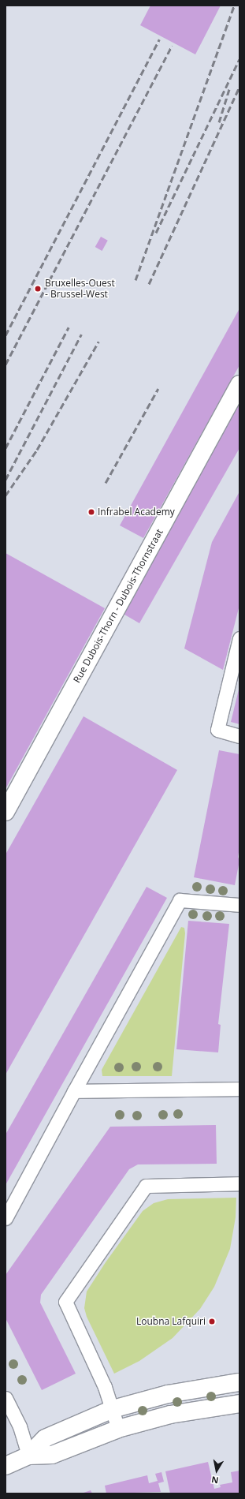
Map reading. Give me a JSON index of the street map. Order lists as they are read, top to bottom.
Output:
{
  "streets": {
    "street": ["Rue Dubois-Thorn - Dubois-Thornstraat"]
  },
  "places": ["Bruxelles-Ouest - Brussel-West", "Infrabel Academy", "Loubna Lafquiri"],
  "north": "bottom"
}
